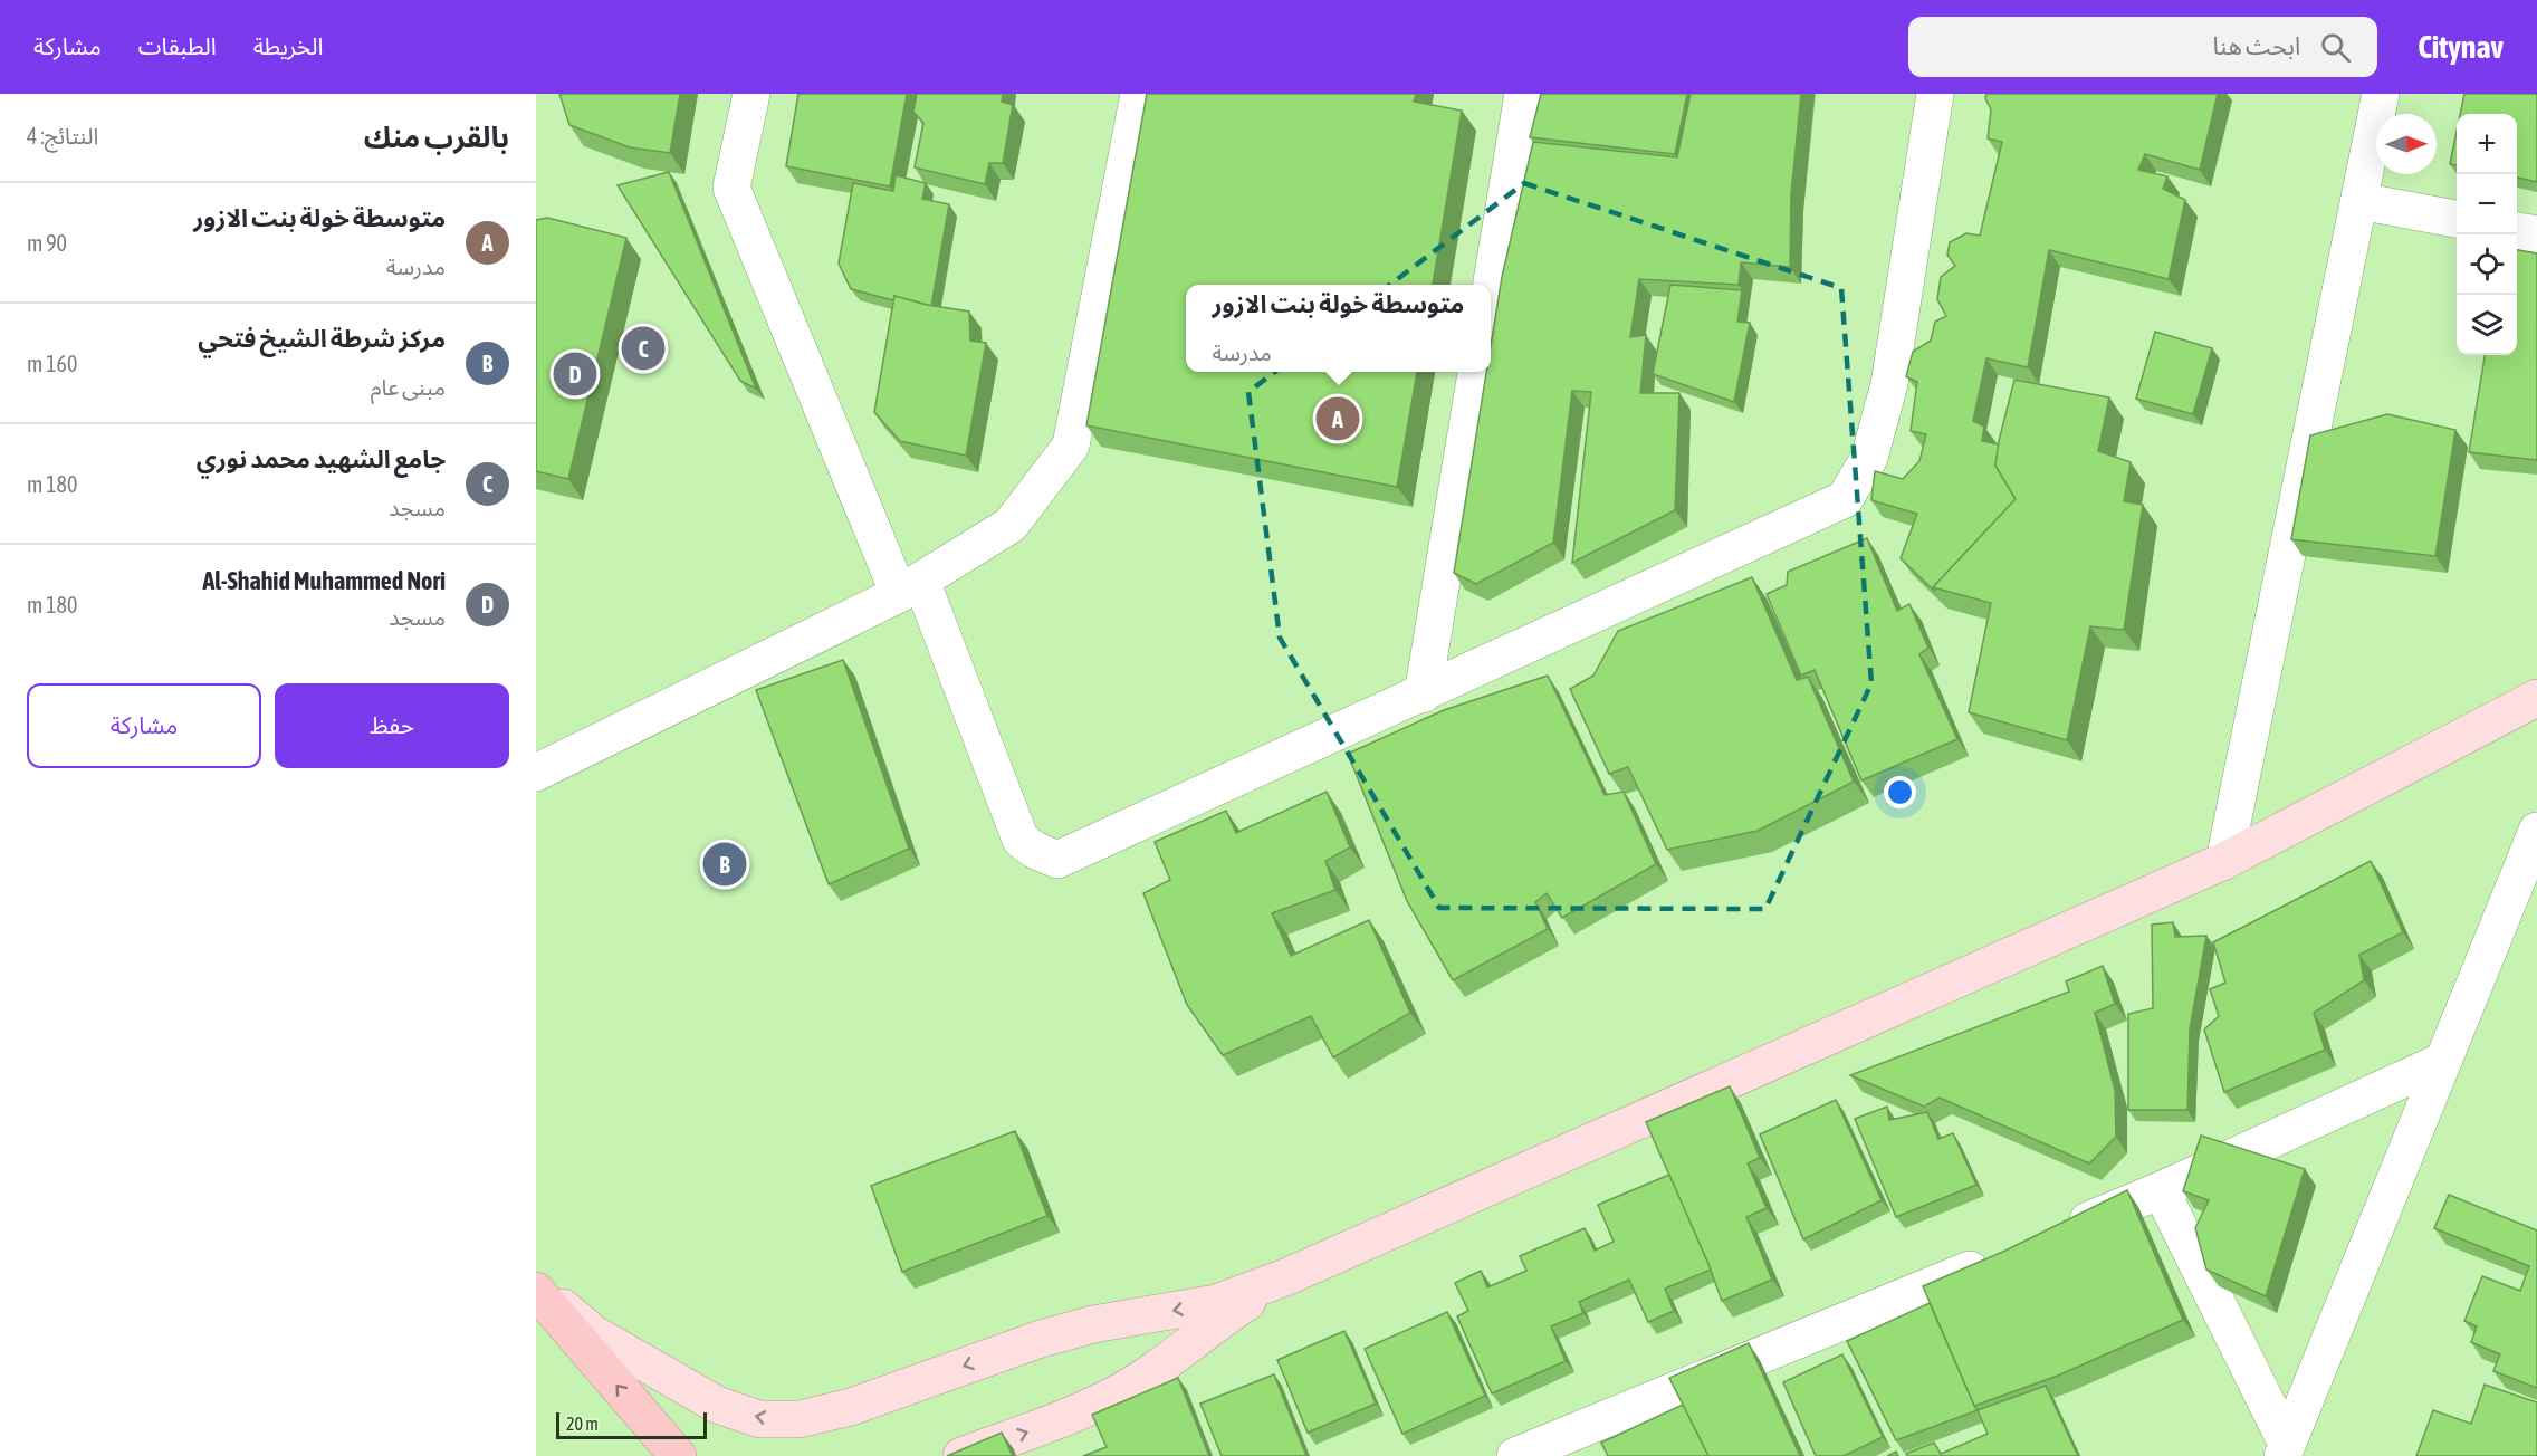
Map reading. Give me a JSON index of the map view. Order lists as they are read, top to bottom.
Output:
{
  "scale_bar": "20 m",
  "north": "right",
  "page": {
    "header": "Citynav",
    "search": "ابحث هنا",
    "nav": ["الخريطة", "الطبقات", "مشاركة"],
    "heading": ["بالقرب منك", "النتائج: 4"],
    "map_buttons": ["+", "−"],
    "list": [
      {
        "mark": "A",
        "name": "متوسطة خولة بنت الازور",
        "note": "مدرسة",
        "value": "90 m"
      },
      {
        "mark": "B",
        "name": "مركز شرطة الشيخ فتحي",
        "note": "مبنى عام",
        "value": "160 m"
      },
      {
        "mark": "C",
        "name": "جامع الشهيد محمد نوري",
        "note": "مسجد",
        "value": "180 m"
      },
      {
        "mark": "D",
        "name": "Al-Shahid Muhammed Nori",
        "note": "مسجد",
        "value": "180 m"
      }
    ],
    "popup": ["متوسطة خولة بنت الازور", "مدرسة"],
    "pins": [
      "C",
      "D",
      "A",
      "B"
    ],
    "buttons": ["حفظ", "مشاركة"],
    "scale": "20 m"
  }
}
